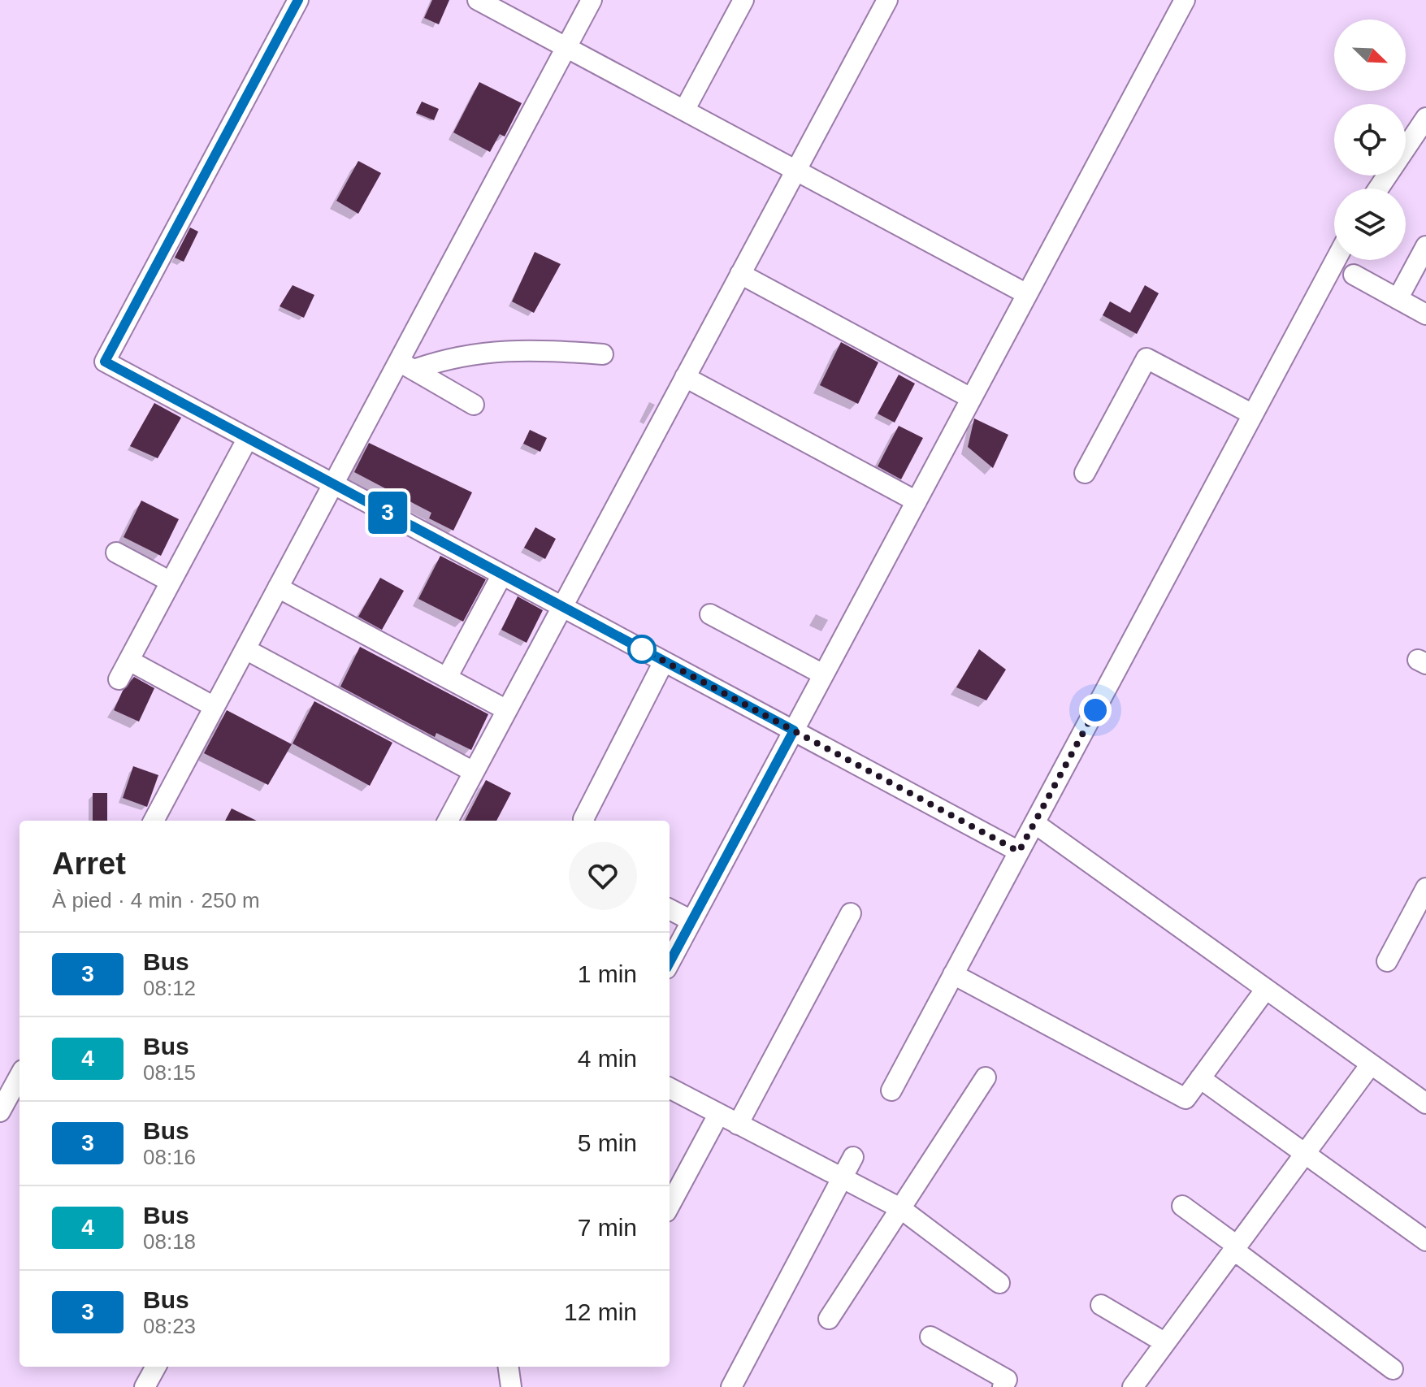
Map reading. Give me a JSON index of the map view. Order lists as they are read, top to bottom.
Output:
{
  "lines": ["bus line 3"],
  "north": "bottom right",
  "page": {
    "on_map": "3",
    "heading": ["Arret", "À pied · 4 min · 250 m"],
    "list": [
      {
        "mark": "3",
        "name": "Bus",
        "note": "08:12",
        "value": "1 min"
      },
      {
        "mark": "4",
        "name": "Bus",
        "note": "08:15",
        "value": "4 min"
      },
      {
        "mark": "3",
        "name": "Bus",
        "note": "08:16",
        "value": "5 min"
      },
      {
        "mark": "4",
        "name": "Bus",
        "note": "08:18",
        "value": "7 min"
      },
      {
        "mark": "3",
        "name": "Bus",
        "note": "08:23",
        "value": "12 min"
      }
    ]
  }
}
